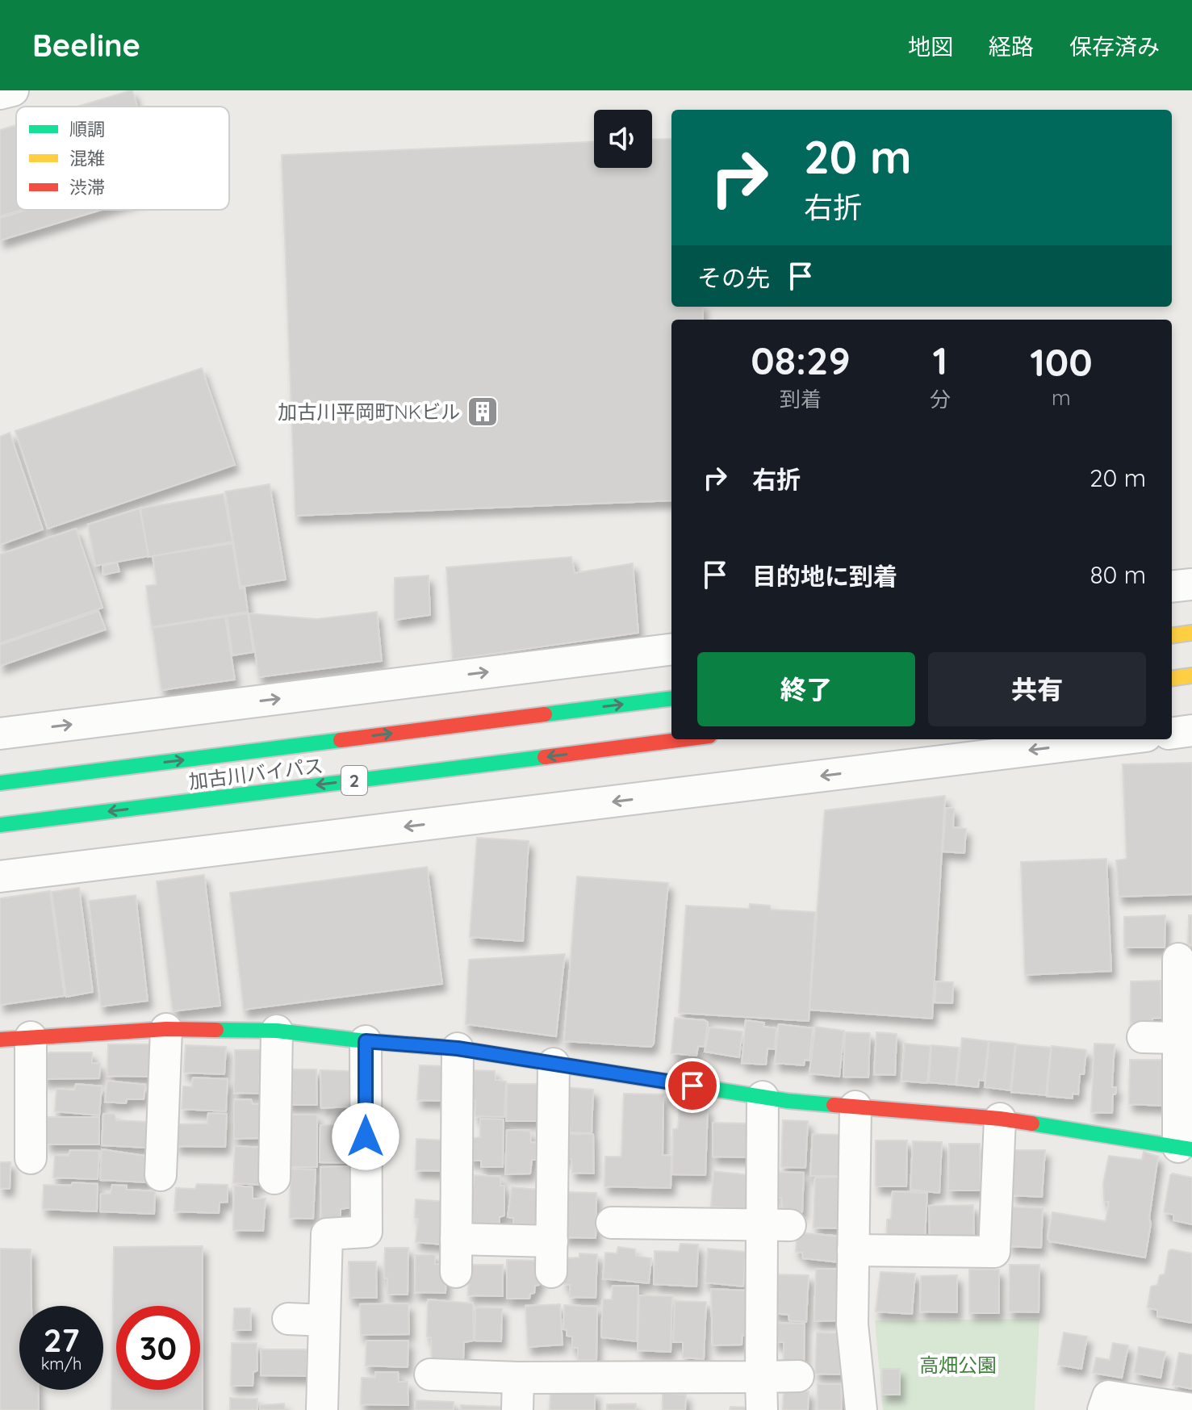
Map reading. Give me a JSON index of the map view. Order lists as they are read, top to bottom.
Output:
{
  "streets": {
    "main road": ["加古川バイパス", "2"]
  },
  "parks": ["高畑公園"],
  "places": {
    "building": ["加古川平岡町NKビル"]
  },
  "legend": ["順調", "混雑", "渋滞"],
  "page": {
    "header": "Beeline",
    "nav": ["地図", "経路", "保存済み"],
    "turn": ["20 m", "右折"],
    "then": "その先",
    "eta": [
      "08:29",
      "到着",
      "1",
      "分",
      "100",
      "m"
    ],
    "list": [
      {
        "name": "右折",
        "value": "20 m"
      },
      {
        "name": "目的地に到着",
        "value": "80 m"
      }
    ],
    "buttons": ["終了", "共有"],
    "speed": "27 km/h",
    "limit": "30"
  }
}
